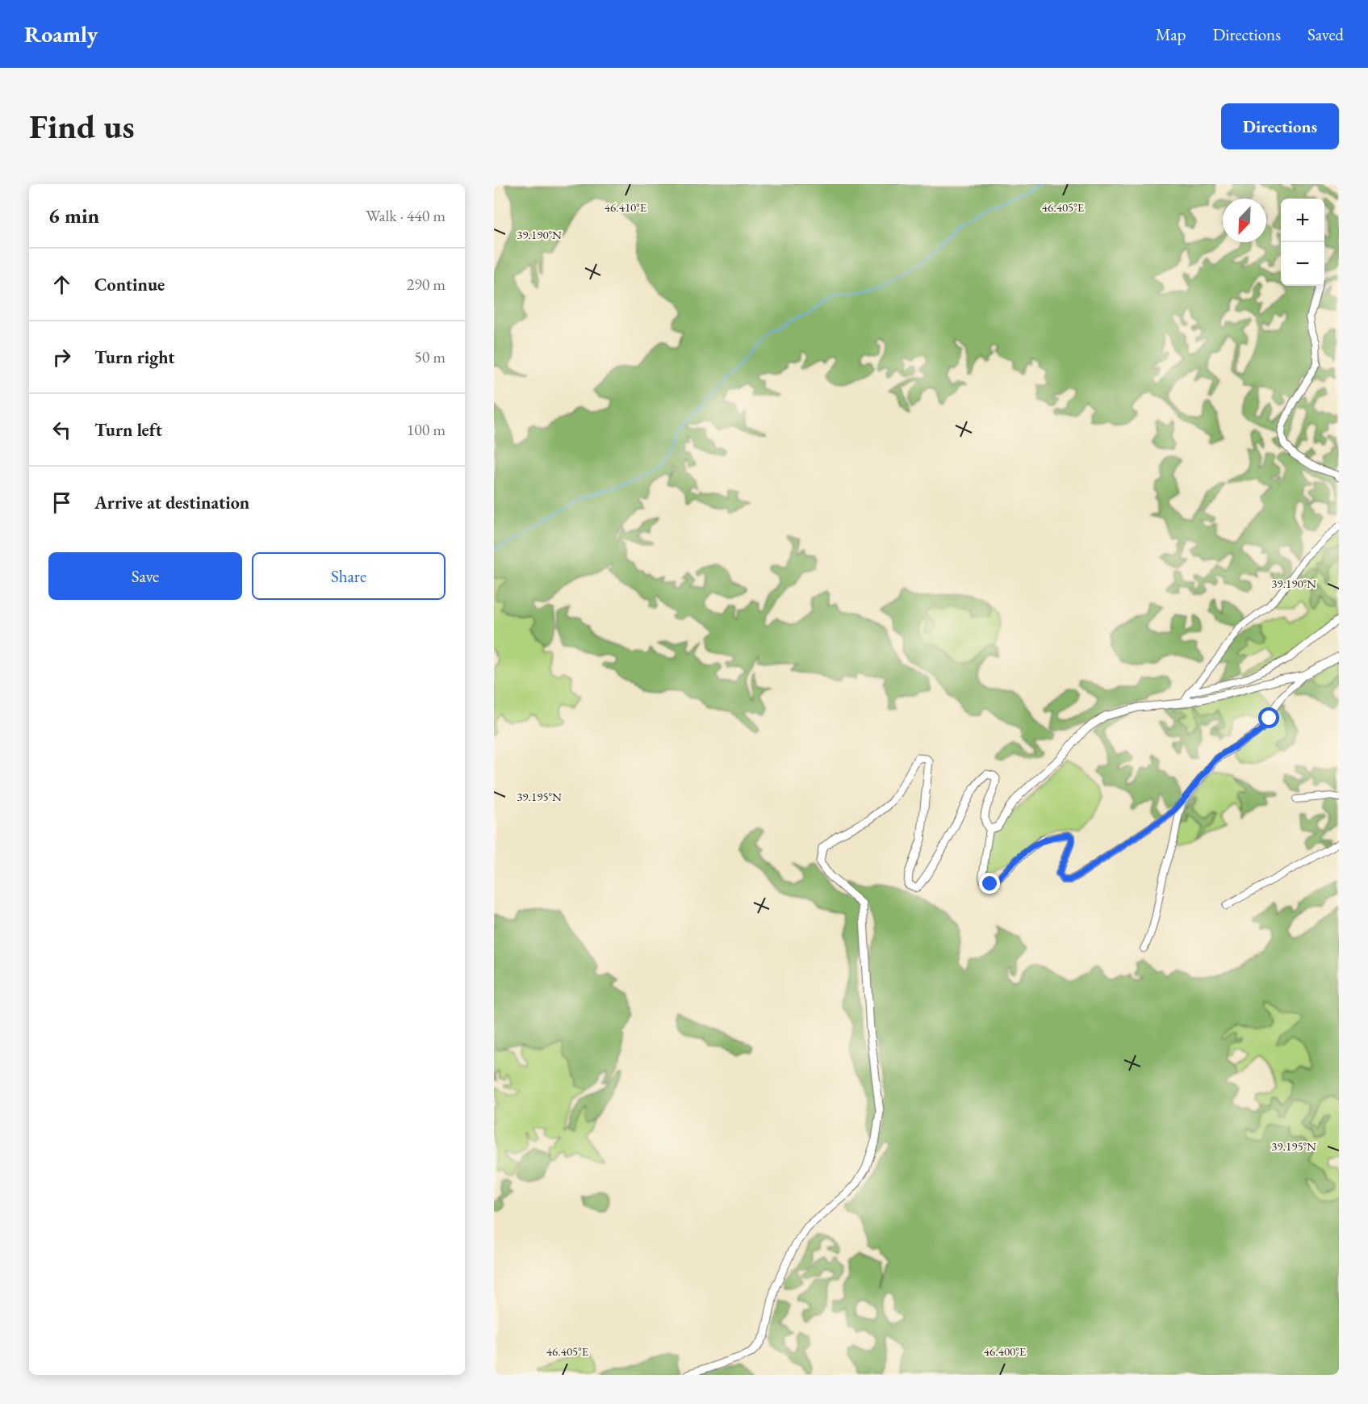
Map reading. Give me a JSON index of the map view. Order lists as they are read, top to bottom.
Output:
{
  "north": "bottom left",
  "page": {
    "header": "Roamly",
    "nav": ["Map", "Directions", "Saved"],
    "buttons": [
      "Directions",
      ["Save", "Share"]
    ],
    "title": "Find us",
    "heading": ["6 min", "Walk · 440 m"],
    "map_buttons": ["+", "−"],
    "list": [
      ["Continue", "290 m"],
      ["Turn right", "50 m"],
      ["Turn left", "100 m"],
      "Arrive at destination"
    ]
  },
  "coordinates": [
    "46.410°E",
    "46.405°E",
    "39.190°N",
    "39.195°N",
    "46.400°E"
  ]
}
